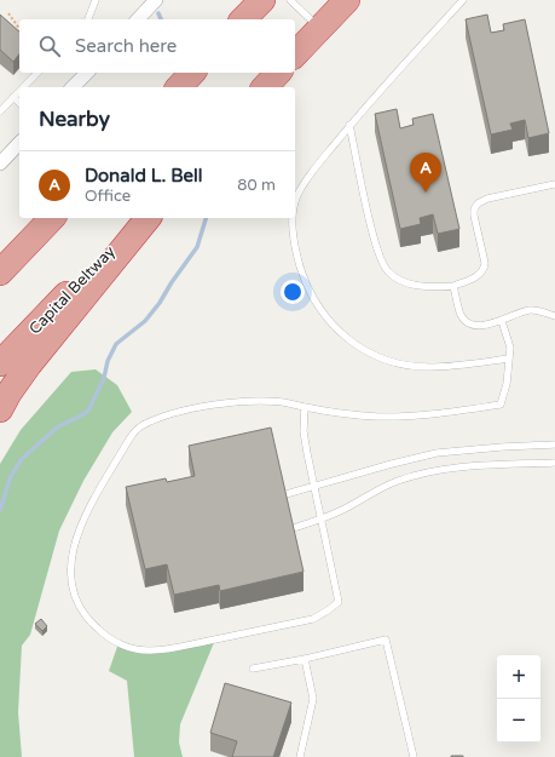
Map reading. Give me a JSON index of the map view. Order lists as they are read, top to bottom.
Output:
{
  "streets": {
    "highway": ["Capital Beltway"]
  },
  "page": {
    "search": "Search here",
    "heading": "Nearby",
    "list": [
      {
        "mark": "A",
        "name": "Donald L. Bell",
        "note": "Office",
        "value": "80 m"
      }
    ],
    "pins": "A",
    "map_buttons": ["+", "−"]
  }
}
